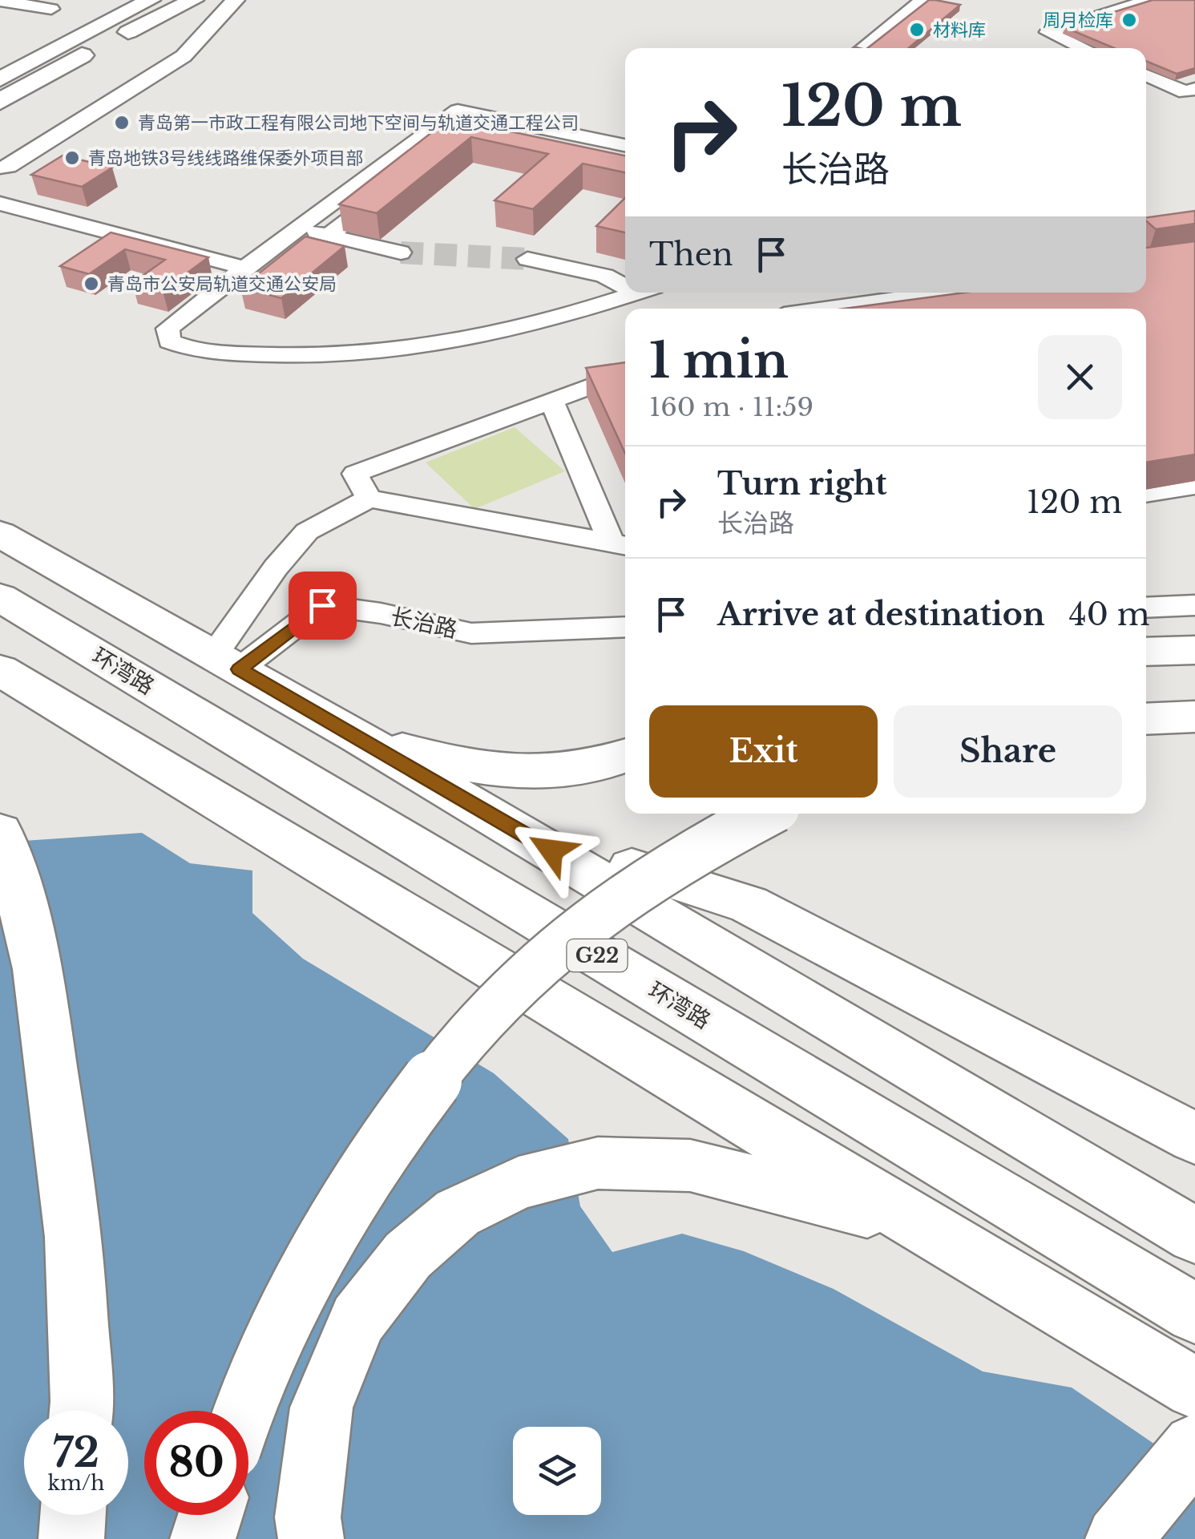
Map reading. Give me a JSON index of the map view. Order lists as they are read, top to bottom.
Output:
{
  "streets": {
    "highway": ["环湾路", "G22"],
    "street": ["长治路"]
  },
  "places": [
    "周月检库",
    "材料库",
    "青岛第一市政工程有限公司地下空间与轨道交通工程公司",
    "青岛地铁3号线线路维保委外项目部",
    "青岛市公安局轨道交通公安局"
  ],
  "page": {
    "turn": ["120 m", "长治路"],
    "then": "Then",
    "heading": ["1 min", "160 m · 11:59"],
    "list": [
      {
        "name": "Turn right",
        "note": "长治路",
        "value": "120 m"
      },
      {
        "name": "Arrive at destination",
        "value": "40 m"
      }
    ],
    "buttons": ["Exit", "Share"],
    "speed": "72 km/h",
    "limit": "80"
  }
}
